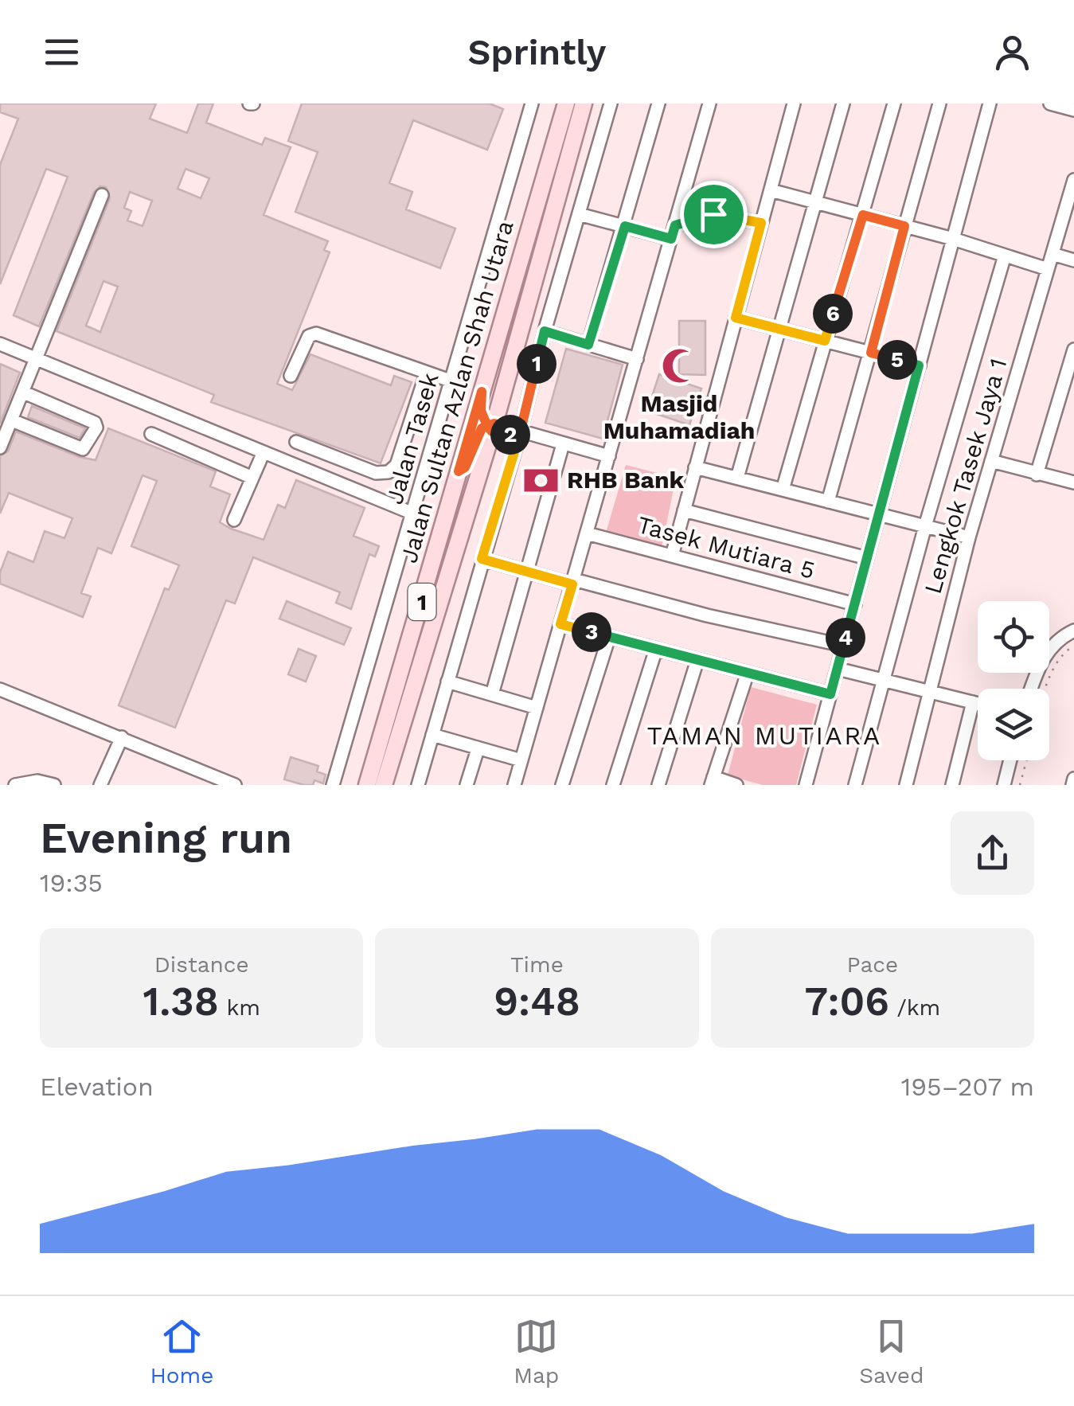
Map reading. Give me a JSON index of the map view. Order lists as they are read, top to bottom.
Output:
{
  "streets": {
    "main road": ["Jalan Sultan Azlan Shah Utara", "1"],
    "street": ["Jalan Tasek", "Lengkok Tasek Jaya 1", "Tasek Mutiara 5"]
  },
  "districts": ["TAMAN MUTIARA"],
  "places": {
    "mosque": ["Masjid Muhamadiah"],
    "bank": ["RHB Bank"]
  },
  "page": {
    "header": "Sprintly",
    "pins": [
      "6",
      "5",
      "1",
      "2",
      "3",
      "4"
    ],
    "heading": ["Evening run", "19:35"],
    "stats": [
      ["Distance", "1.38 km"],
      ["Time", "9:48"],
      ["Pace", "7:06 /km"]
    ],
    "chart": ["Elevation", "195–207 m"],
    "tabs": ["Home", "Map", "Saved"]
  }
}
